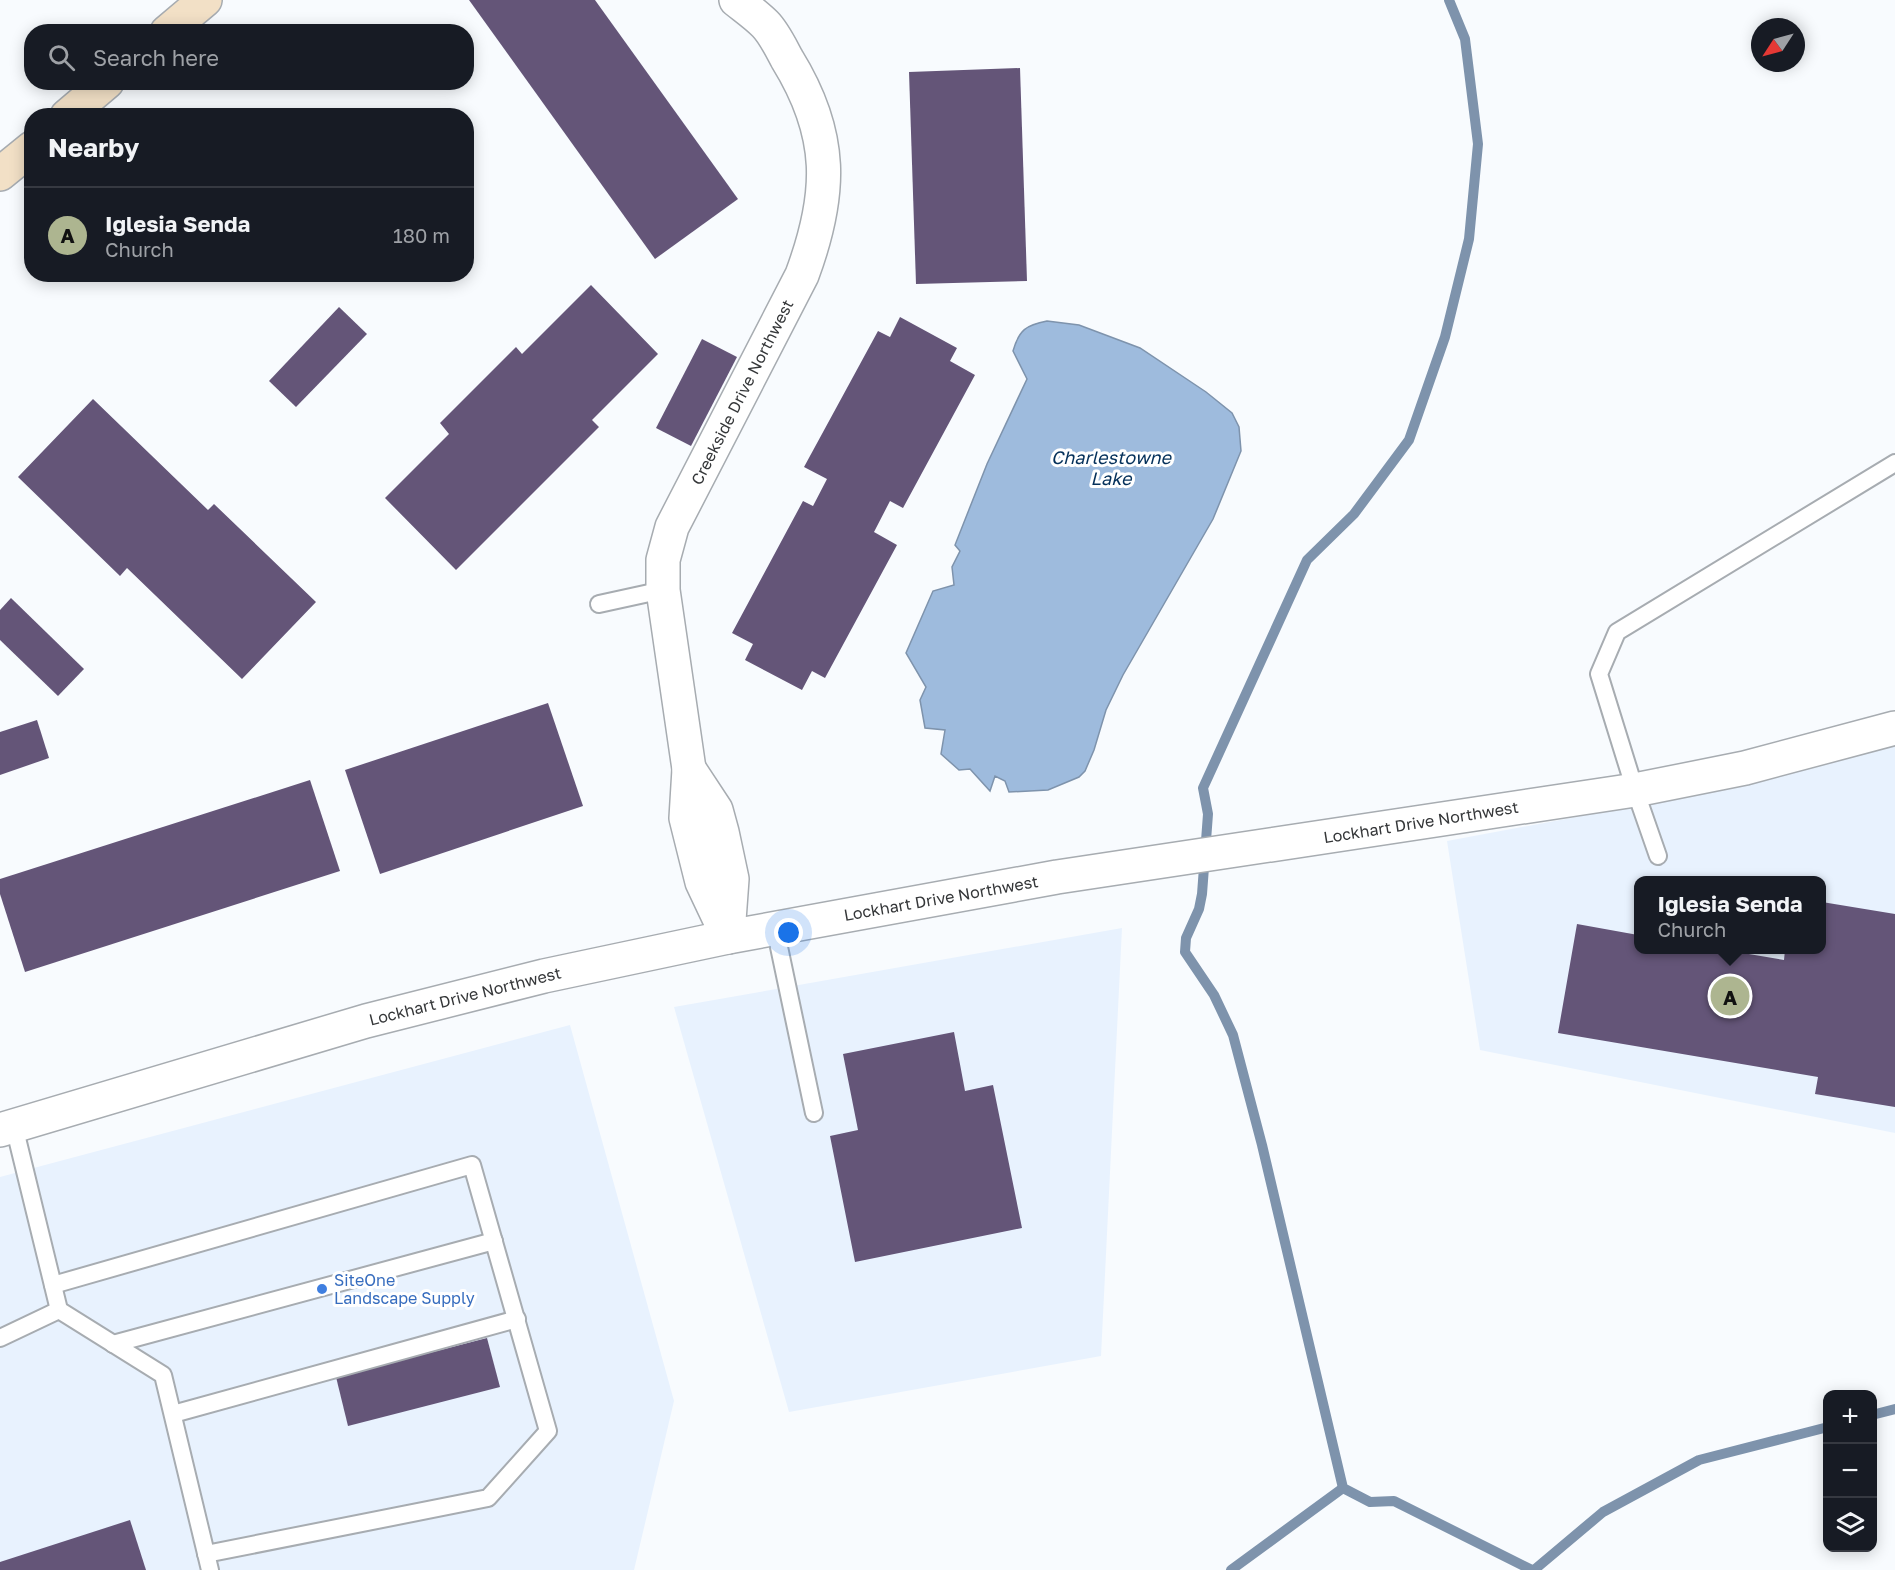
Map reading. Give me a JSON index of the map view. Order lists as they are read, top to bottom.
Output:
{
  "streets": {
    "street": ["Creekside Drive Northwest", "Lockhart Drive Northwest"]
  },
  "crossings": [
    ["Creekside Drive Northwest", "Lockhart Drive Northwest"]
  ],
  "water": ["Charlestowne Lake"],
  "places": ["SiteOne Landscape Supply"],
  "north": "bottom left",
  "page": {
    "search": "Search here",
    "heading": "Nearby",
    "list": [
      {
        "mark": "A",
        "name": "Iglesia Senda",
        "note": "Church",
        "value": "180 m"
      }
    ],
    "popup": ["Iglesia Senda", "Church"],
    "pins": "A",
    "map_buttons": ["+", "−"]
  }
}
